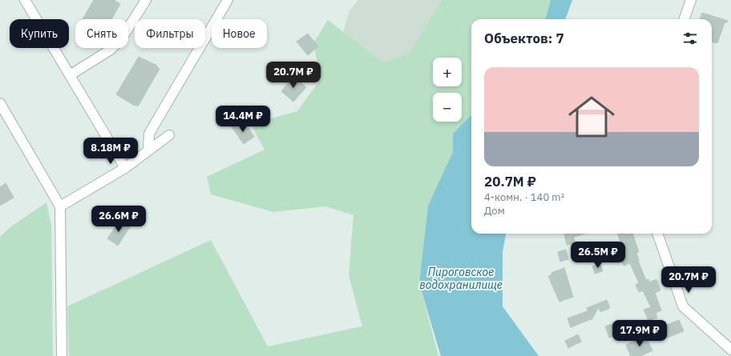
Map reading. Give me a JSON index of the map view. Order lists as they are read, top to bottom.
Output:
{
  "water": ["Пироговское водохранилище"],
  "page": {
    "chip": [
      "Купить",
      "Снять",
      "Фильтры",
      "Новое"
    ],
    "heading": "Объектов: 7",
    "map_buttons": ["+", "−"],
    "list": [
      {
        "name": "20.7M ₽",
        "note": "4-комн. · 140 m² · Дом"
      }
    ],
    "price": [
      "20.7M ₽",
      "14.4M ₽",
      "8.18M ₽",
      "26.6M ₽",
      "26.5M ₽",
      "20.7M ₽",
      "17.9M ₽"
    ]
  }
}
